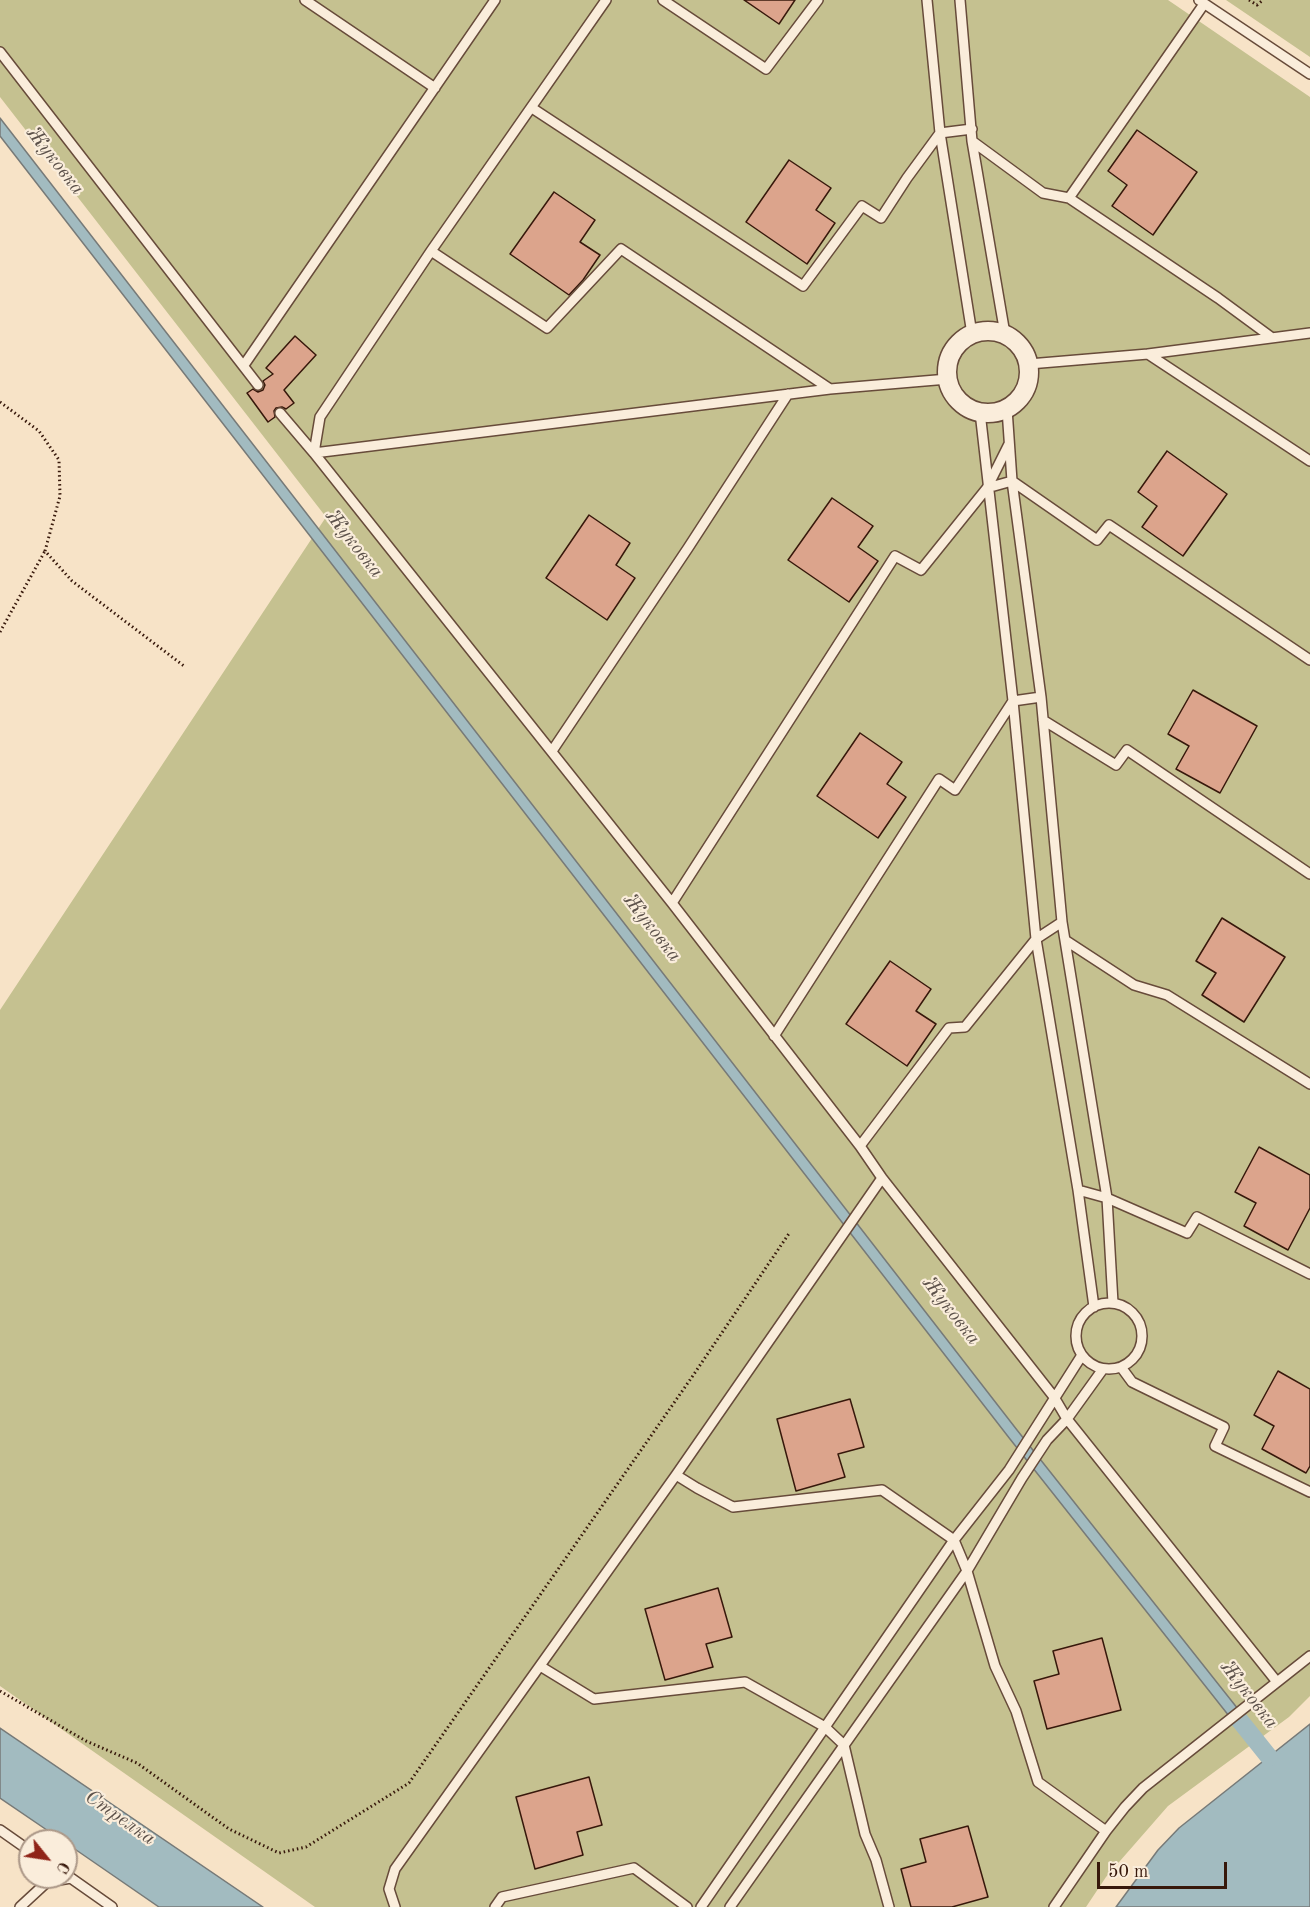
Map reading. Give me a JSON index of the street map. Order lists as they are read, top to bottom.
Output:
{
  "water": ["Жуковка", "Стрелка"],
  "scale_bar": "50 m",
  "north": "bottom right"
}
